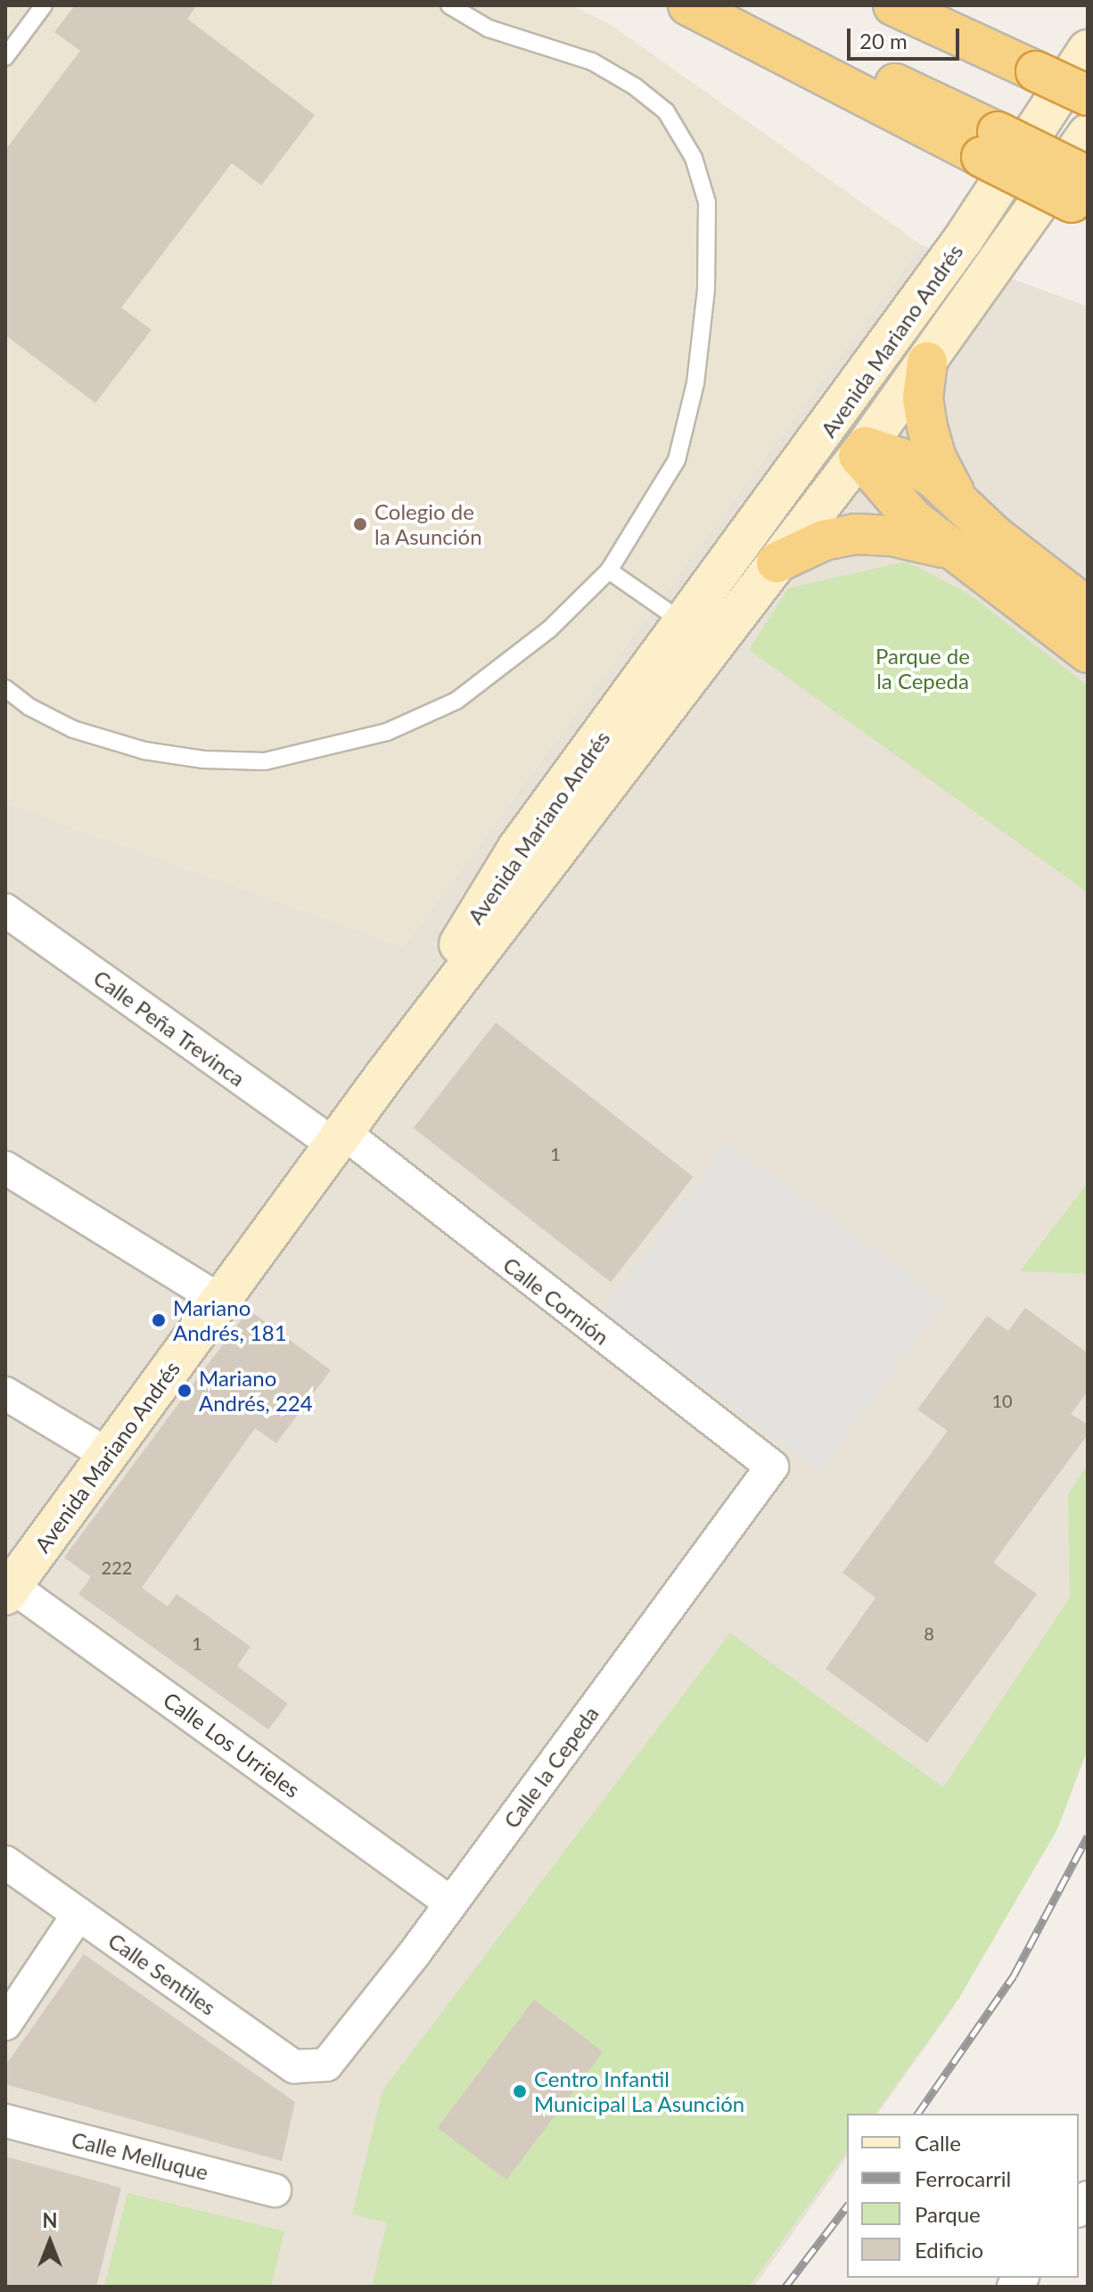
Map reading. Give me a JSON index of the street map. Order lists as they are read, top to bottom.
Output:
{
  "streets": {
    "main road": ["Avenida Mariano Andrés"],
    "street": [
      "Calle Peña Trevinca",
      "Calle Cornión",
      "Calle Los Urrieles",
      "Calle la Cepeda",
      "Calle Sentiles",
      "Calle Melluque"
    ]
  },
  "crossings": [
    ["Avenida Mariano Andrés", "Calle Peña Trevinca"],
    ["Avenida Mariano Andrés", "Calle Cornión"],
    ["Avenida Mariano Andrés", "Calle Los Urrieles"],
    ["Calle Peña Trevinca", "Calle Cornión"],
    ["Calle Cornión", "Calle la Cepeda"],
    ["Calle Los Urrieles", "Calle la Cepeda"],
    ["Calle la Cepeda", "Calle Sentiles"]
  ],
  "parks": ["Parque de la Cepeda"],
  "places": [
    "Colegio de la Asunción",
    "Mariano Andrés, 181",
    "Mariano Andrés, 224",
    "Centro Infantil Municipal La Asunción"
  ],
  "house_numbers": [
    "1",
    "10",
    "222",
    "8",
    "1"
  ],
  "legend": [
    "Calle",
    "Ferrocarril",
    "Parque",
    "Edificio"
  ],
  "scale_bar": "20 m",
  "north": "top"
}
